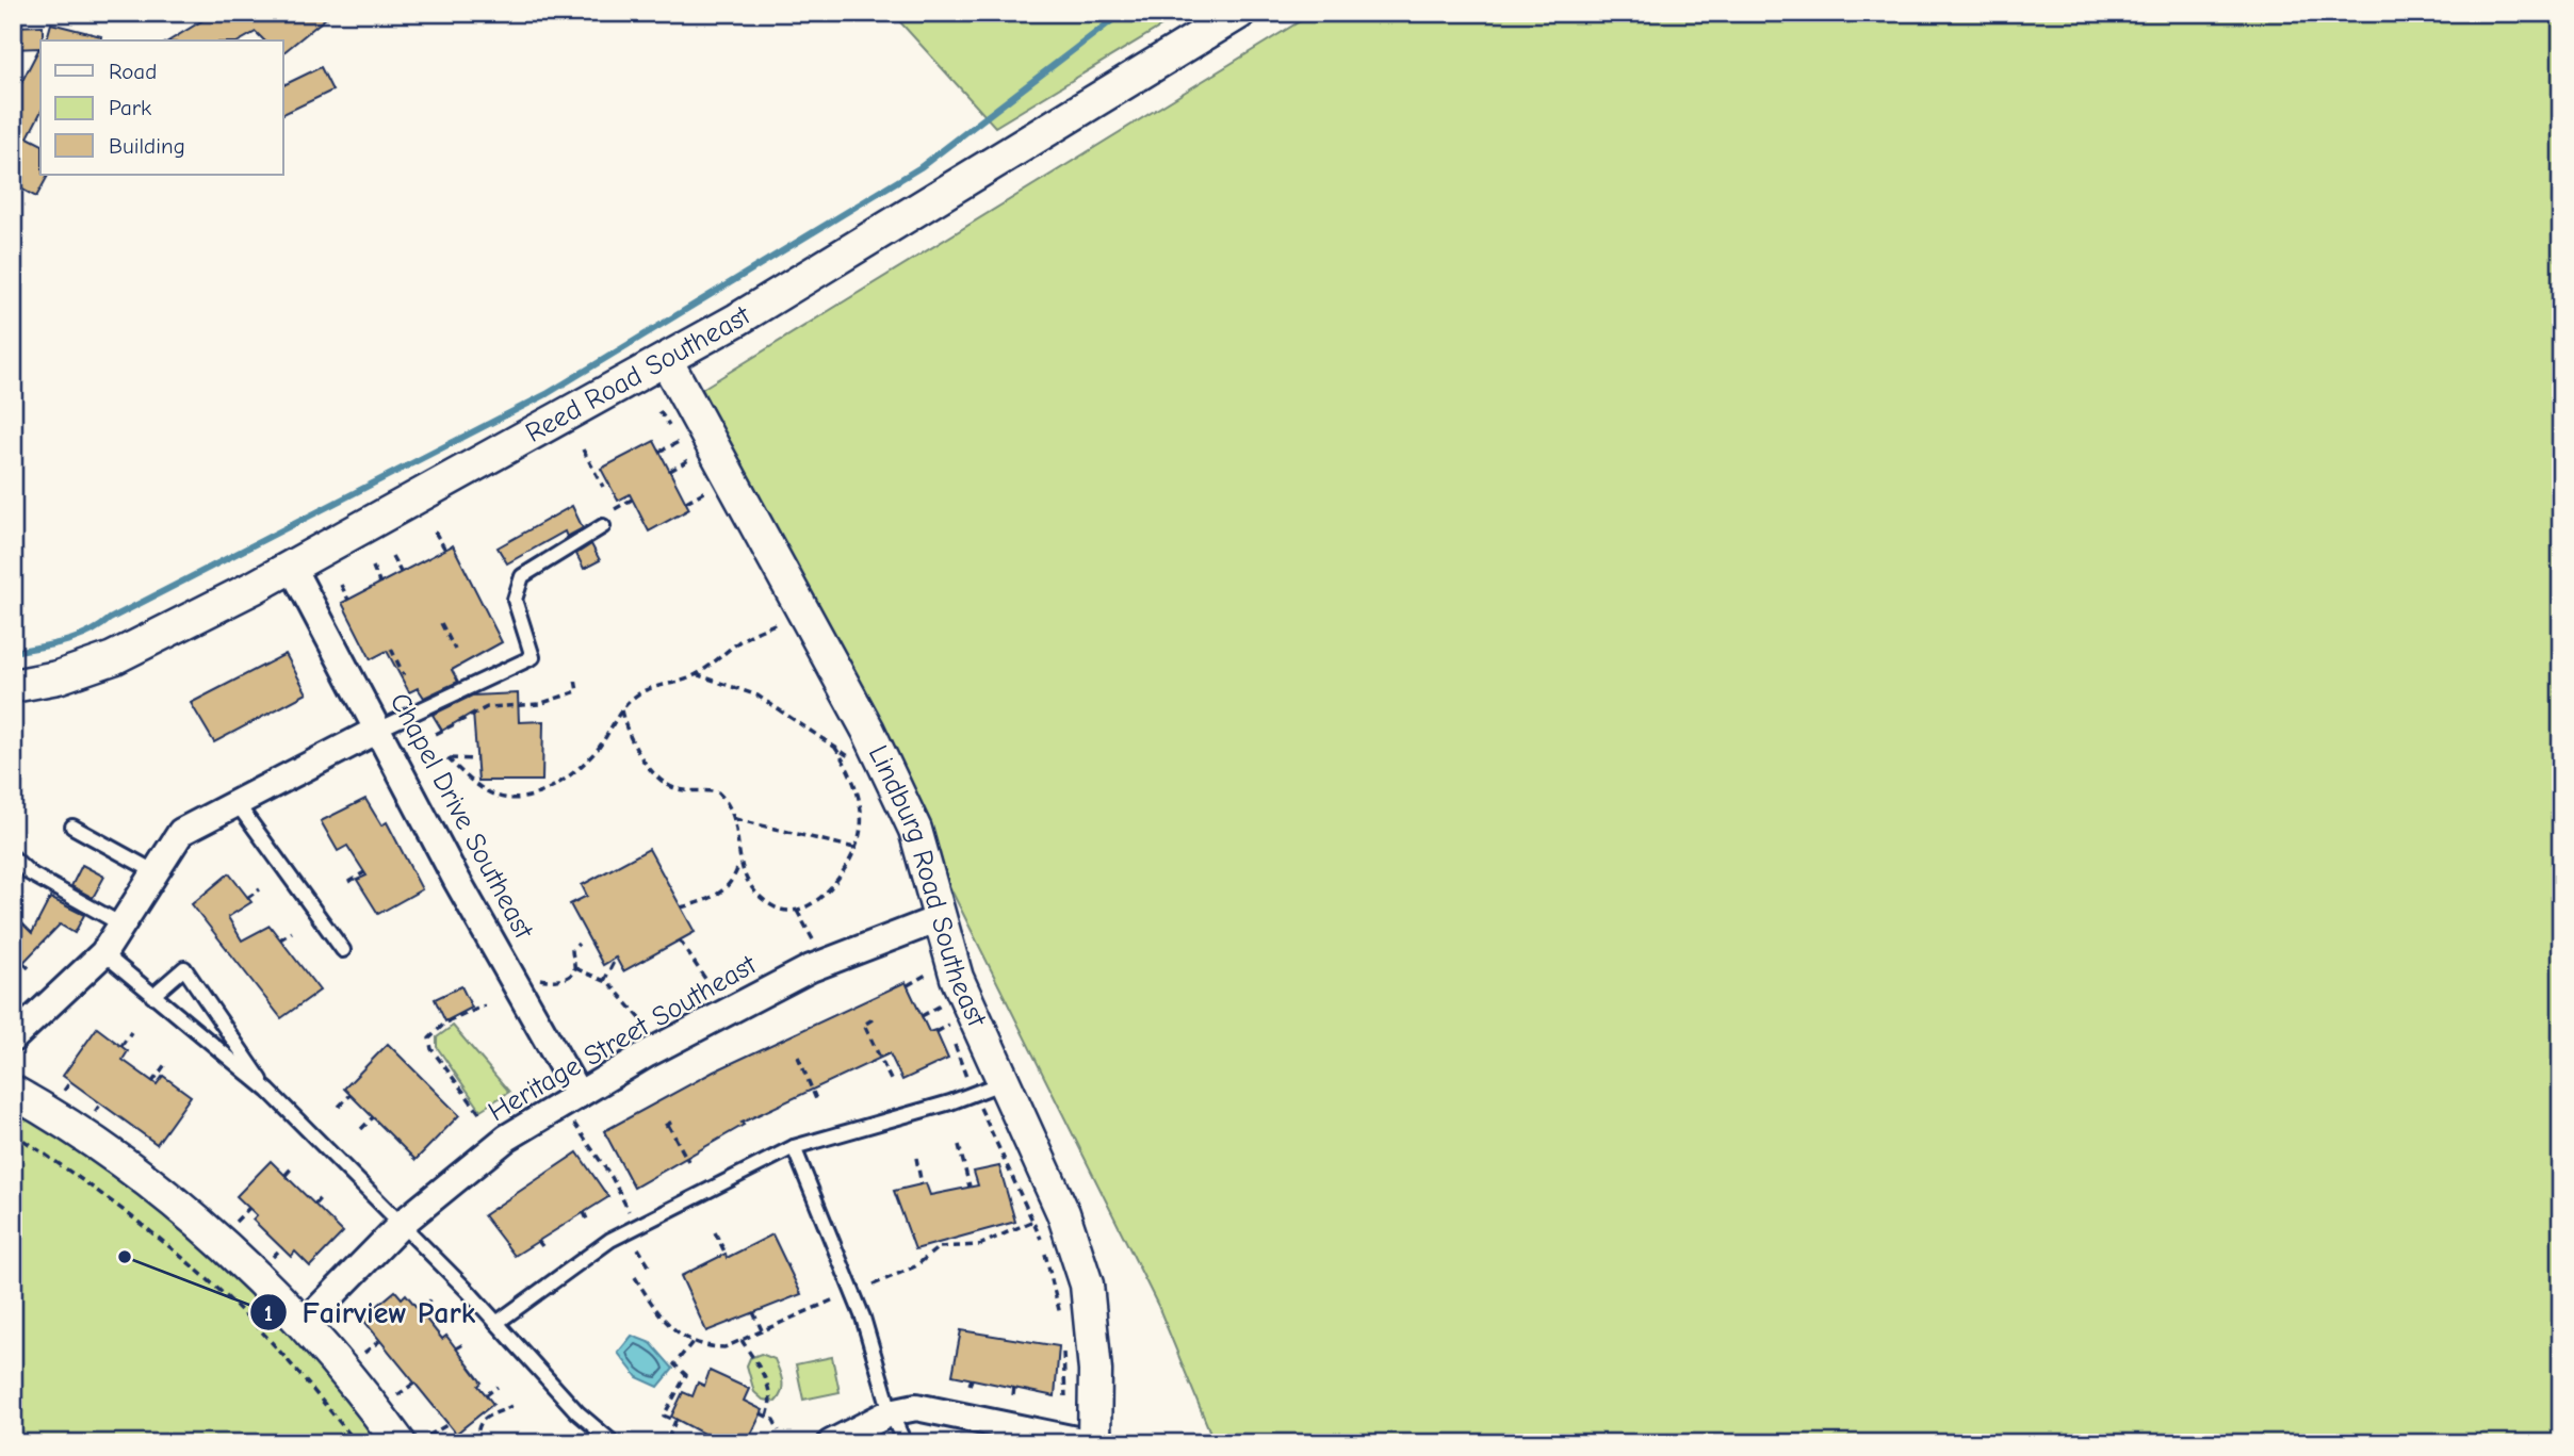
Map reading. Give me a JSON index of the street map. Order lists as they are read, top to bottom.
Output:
{
  "streets": {
    "street": [
      "Reed Road Southeast",
      "Chapel Drive Southeast",
      "Lindburg Road Southeast",
      "Heritage Street Southeast"
    ]
  },
  "crossings": [
    ["Reed Road Southeast", "Chapel Drive Southeast"],
    ["Reed Road Southeast", "Lindburg Road Southeast"],
    ["Chapel Drive Southeast", "Heritage Street Southeast"],
    ["Lindburg Road Southeast", "Heritage Street Southeast"]
  ],
  "places": ["Fairview Park"],
  "legend": ["Road", "Park", "Building"]
}
